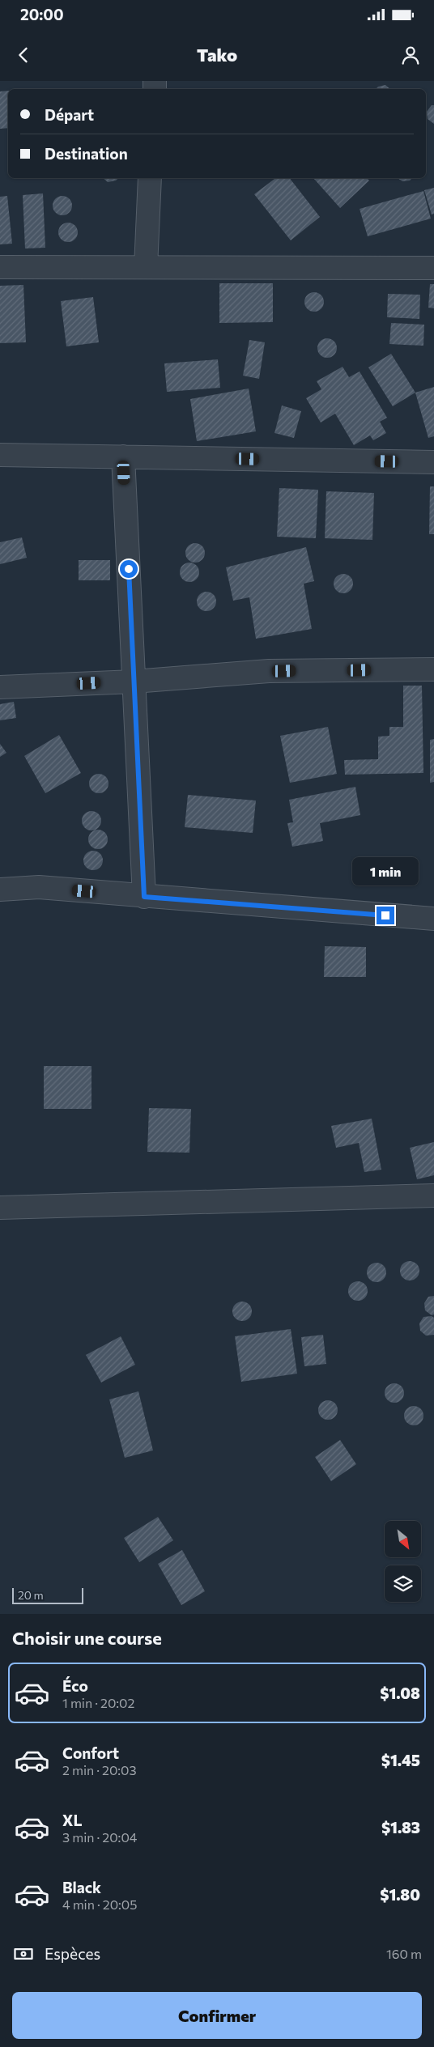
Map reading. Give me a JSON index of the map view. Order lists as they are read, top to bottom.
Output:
{
  "scale_bar": "20 m",
  "north": "bottom right",
  "page": {
    "status": "20:00",
    "header": "Tako",
    "banner": ["Départ", "Destination"],
    "bubble": "1 min",
    "scale": "20 m",
    "heading": "Choisir une course",
    "list": [
      {
        "name": "Éco",
        "note": "1 min · 20:02",
        "value": "$1.08"
      },
      {
        "name": "Confort",
        "note": "2 min · 20:03",
        "value": "$1.45"
      },
      {
        "name": "XL",
        "note": "3 min · 20:04",
        "value": "$1.83"
      },
      {
        "name": "Black",
        "note": "4 min · 20:05",
        "value": "$1.80"
      }
    ],
    "pay": ["Espèces", "160 m"],
    "buttons": "Confirmer"
  }
}
